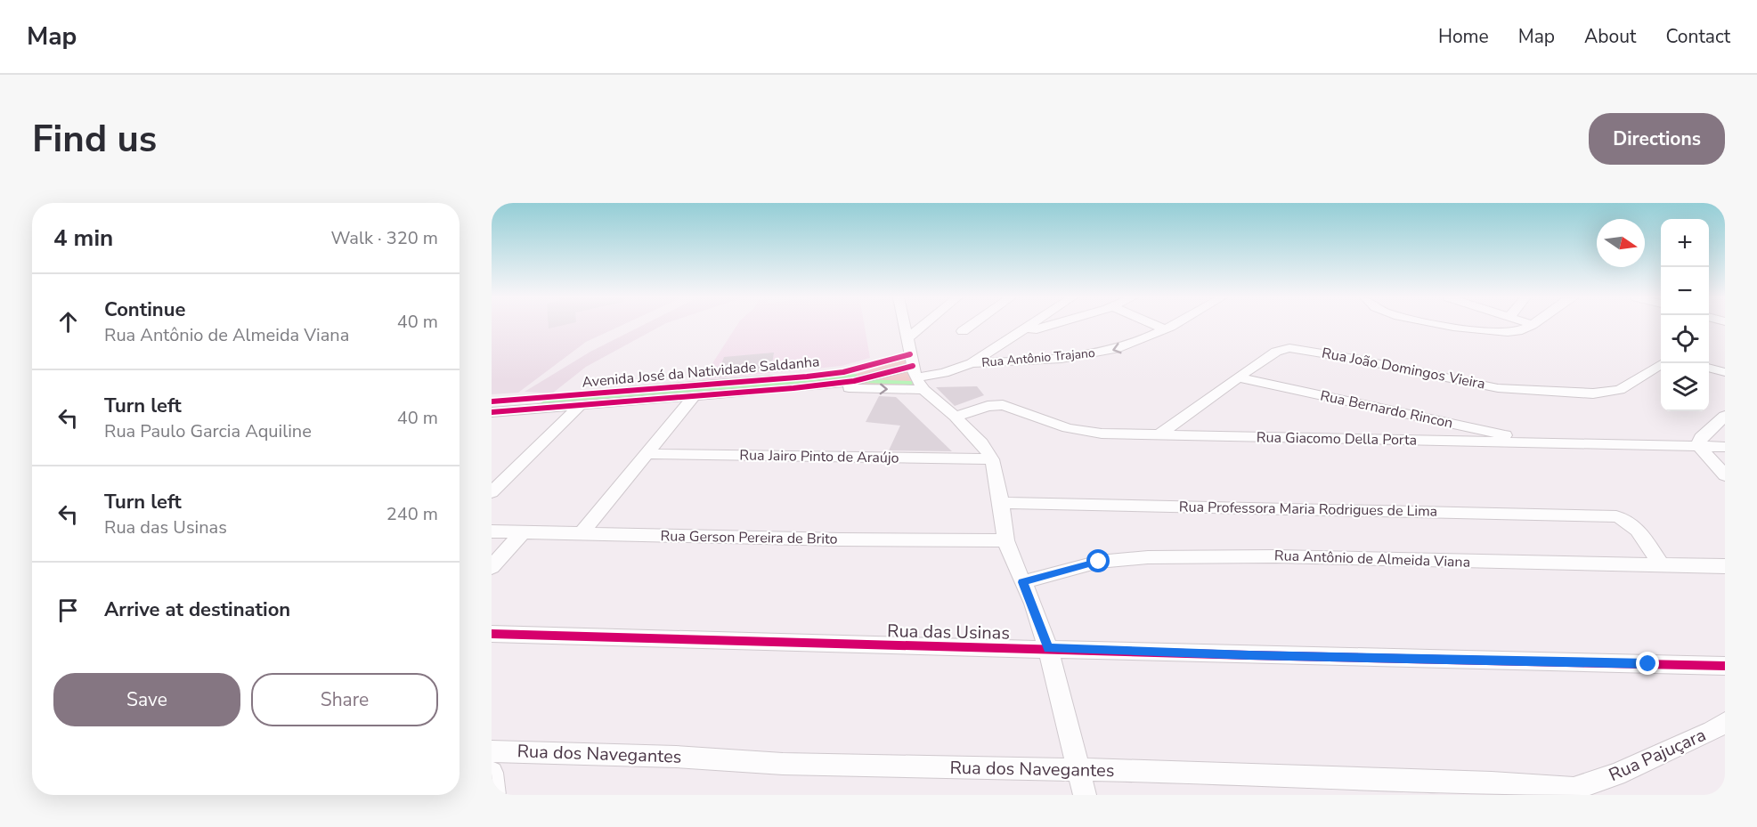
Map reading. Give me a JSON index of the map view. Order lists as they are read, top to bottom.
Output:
{
  "streets": {
    "street": [
      "Rua Antônio Trajano",
      "Rua João Domingos Vieira",
      "Avenida José da Natividade Saldanha",
      "Rua Bernardo Rincon",
      "Rua Giacomo Della Porta",
      "Rua Jairo Pinto de Araújo",
      "Rua Professora Maria Rodrigues de Lima",
      "Rua Gerson Pereira de Brito",
      "Rua Antônio de Almeida Viana",
      "Rua das Usinas",
      "Rua dos Navegantes",
      "Rua Pajuçara"
    ]
  },
  "crossings": [
    ["Rua João Domingos Vieira", "Rua Bernardo Rincon"],
    ["Rua João Domingos Vieira", "Rua Giacomo Della Porta"],
    ["Rua Bernardo Rincon", "Rua Giacomo Della Porta"],
    ["Rua Professora Maria Rodrigues de Lima", "Rua Antônio de Almeida Viana"],
    ["Rua dos Navegantes", "Rua Pajuçara"]
  ],
  "north": "right",
  "page": {
    "header": "Map",
    "nav": [
      "Home",
      "Map",
      "About",
      "Contact"
    ],
    "buttons": [
      "Directions",
      ["Save", "Share"]
    ],
    "title": "Find us",
    "heading": ["4 min", "Walk · 320 m"],
    "map_buttons": ["+", "−"],
    "list": [
      ["Continue", "Rua Antônio de Almeida Viana", "40 m"],
      ["Turn left", "Rua Paulo Garcia Aquiline", "40 m"],
      ["Turn left", "Rua das Usinas", "240 m"],
      "Arrive at destination"
    ]
  }
}
